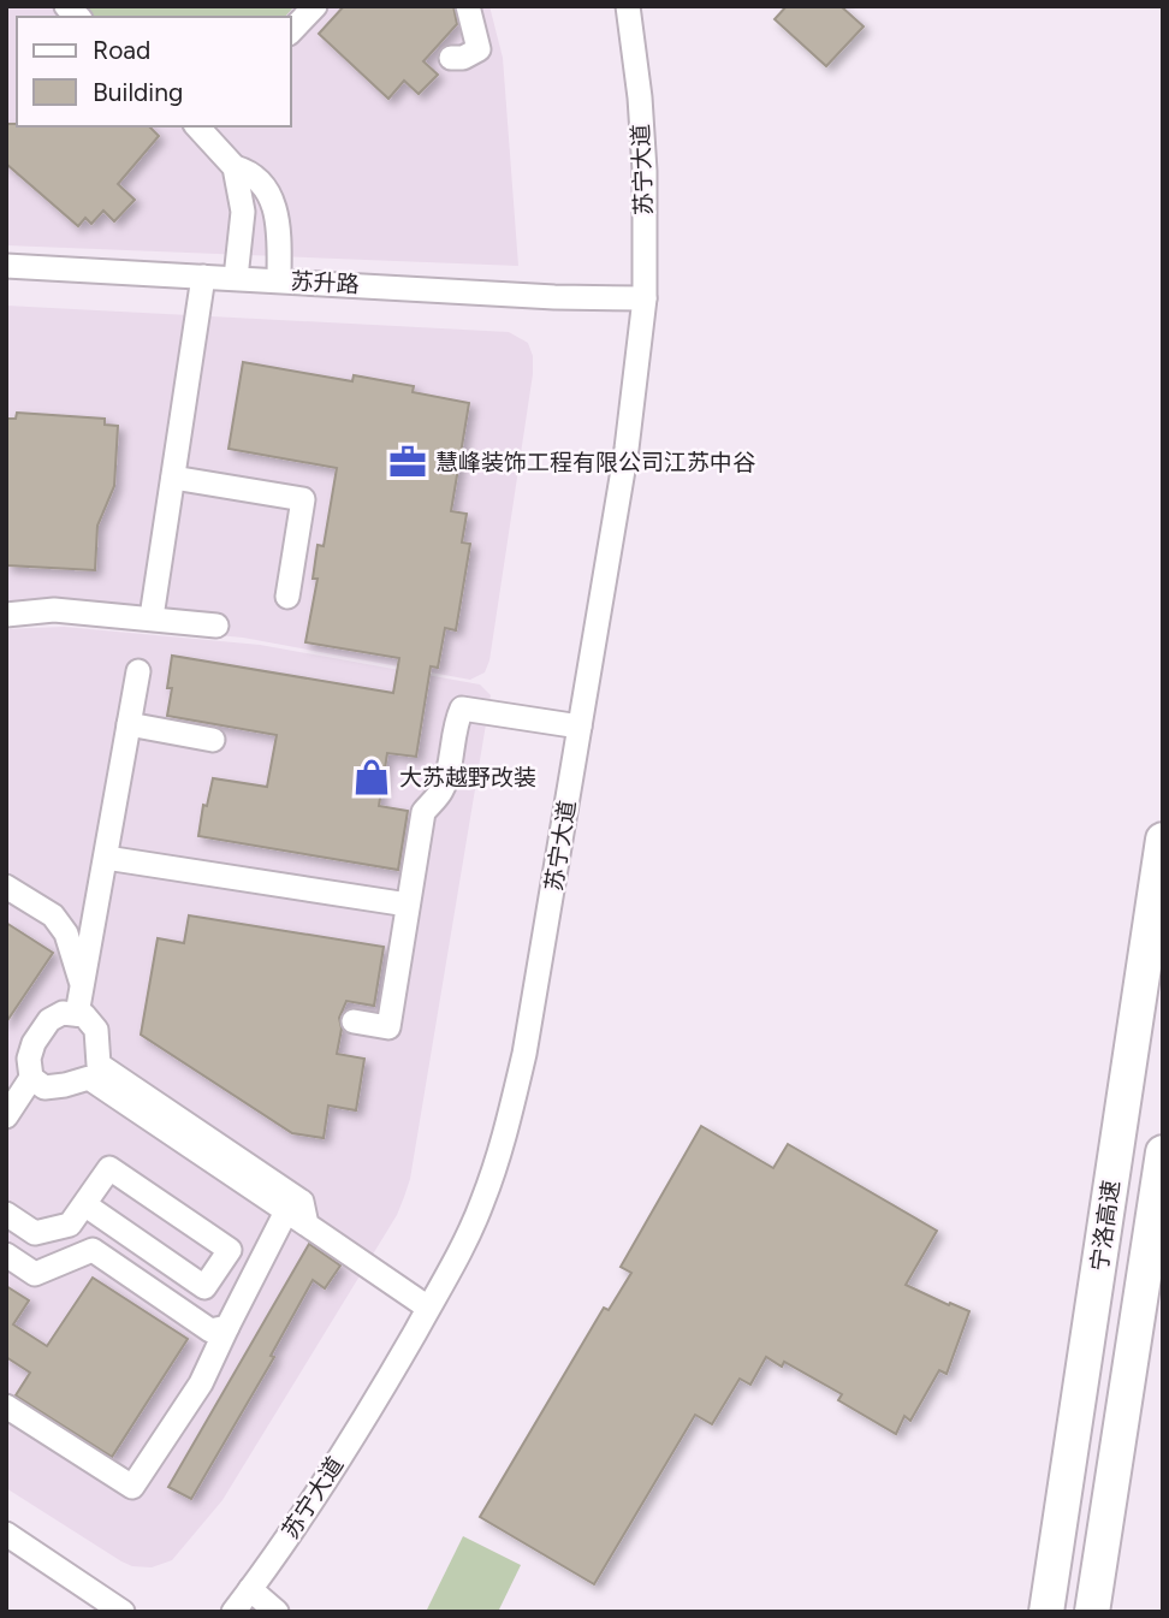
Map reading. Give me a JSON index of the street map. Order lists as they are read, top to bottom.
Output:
{
  "streets": {
    "highway": ["宁洛高速"],
    "street": ["苏宁大道", "苏升路"]
  },
  "crossings": [
    ["苏宁大道", "苏升路"]
  ],
  "places": {
    "office": ["慧峰装饰工程有限公司江苏中谷"],
    "shop": ["大苏越野改装"]
  },
  "legend": ["Road", "Building"]
}
